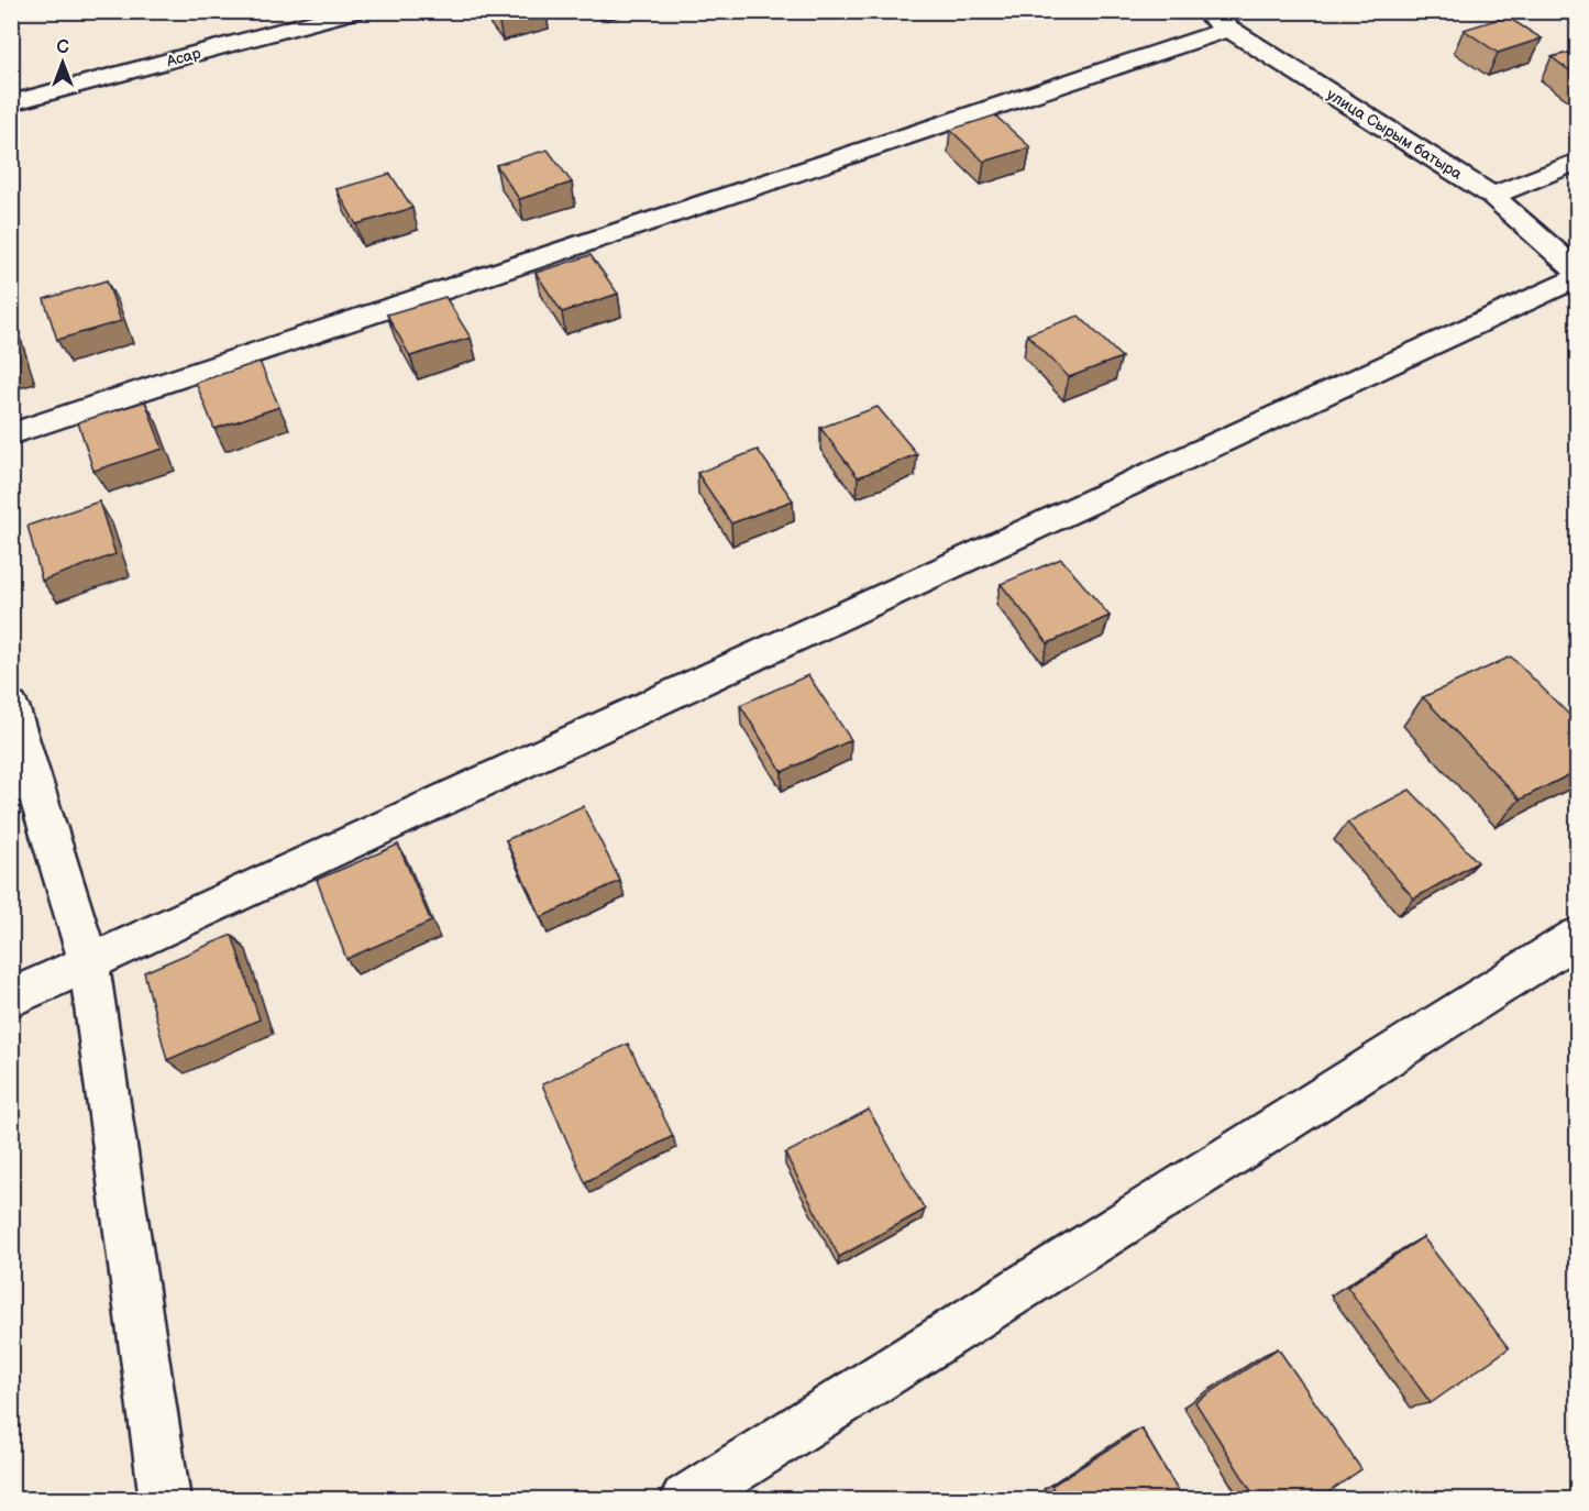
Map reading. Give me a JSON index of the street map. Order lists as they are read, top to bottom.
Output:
{
  "streets": {
    "street": ["Асар", "улица Сырым батыра"]
  },
  "north": "top"
}
